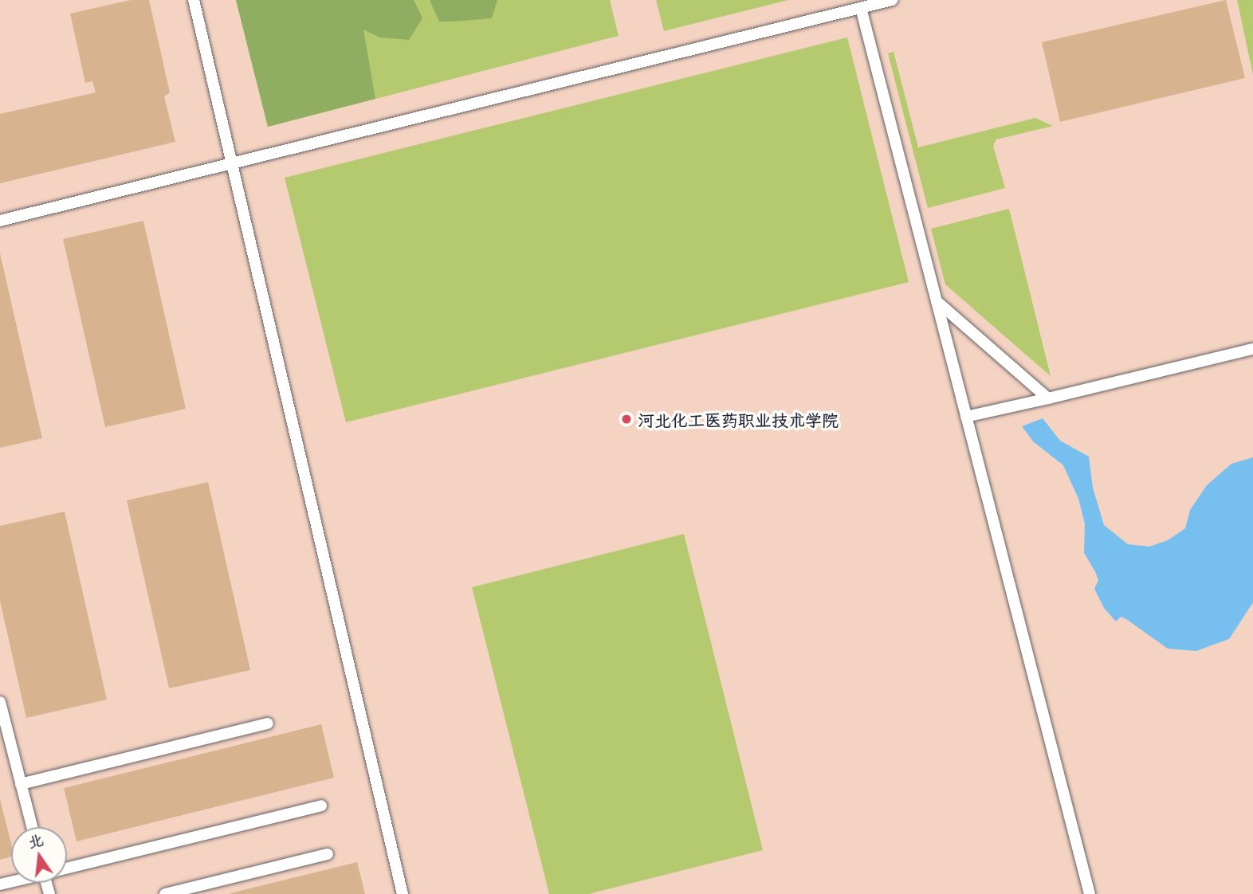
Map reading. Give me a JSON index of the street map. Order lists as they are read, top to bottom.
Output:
{
  "places": ["河北化工医药职业技术学院"],
  "north": "top"
}
